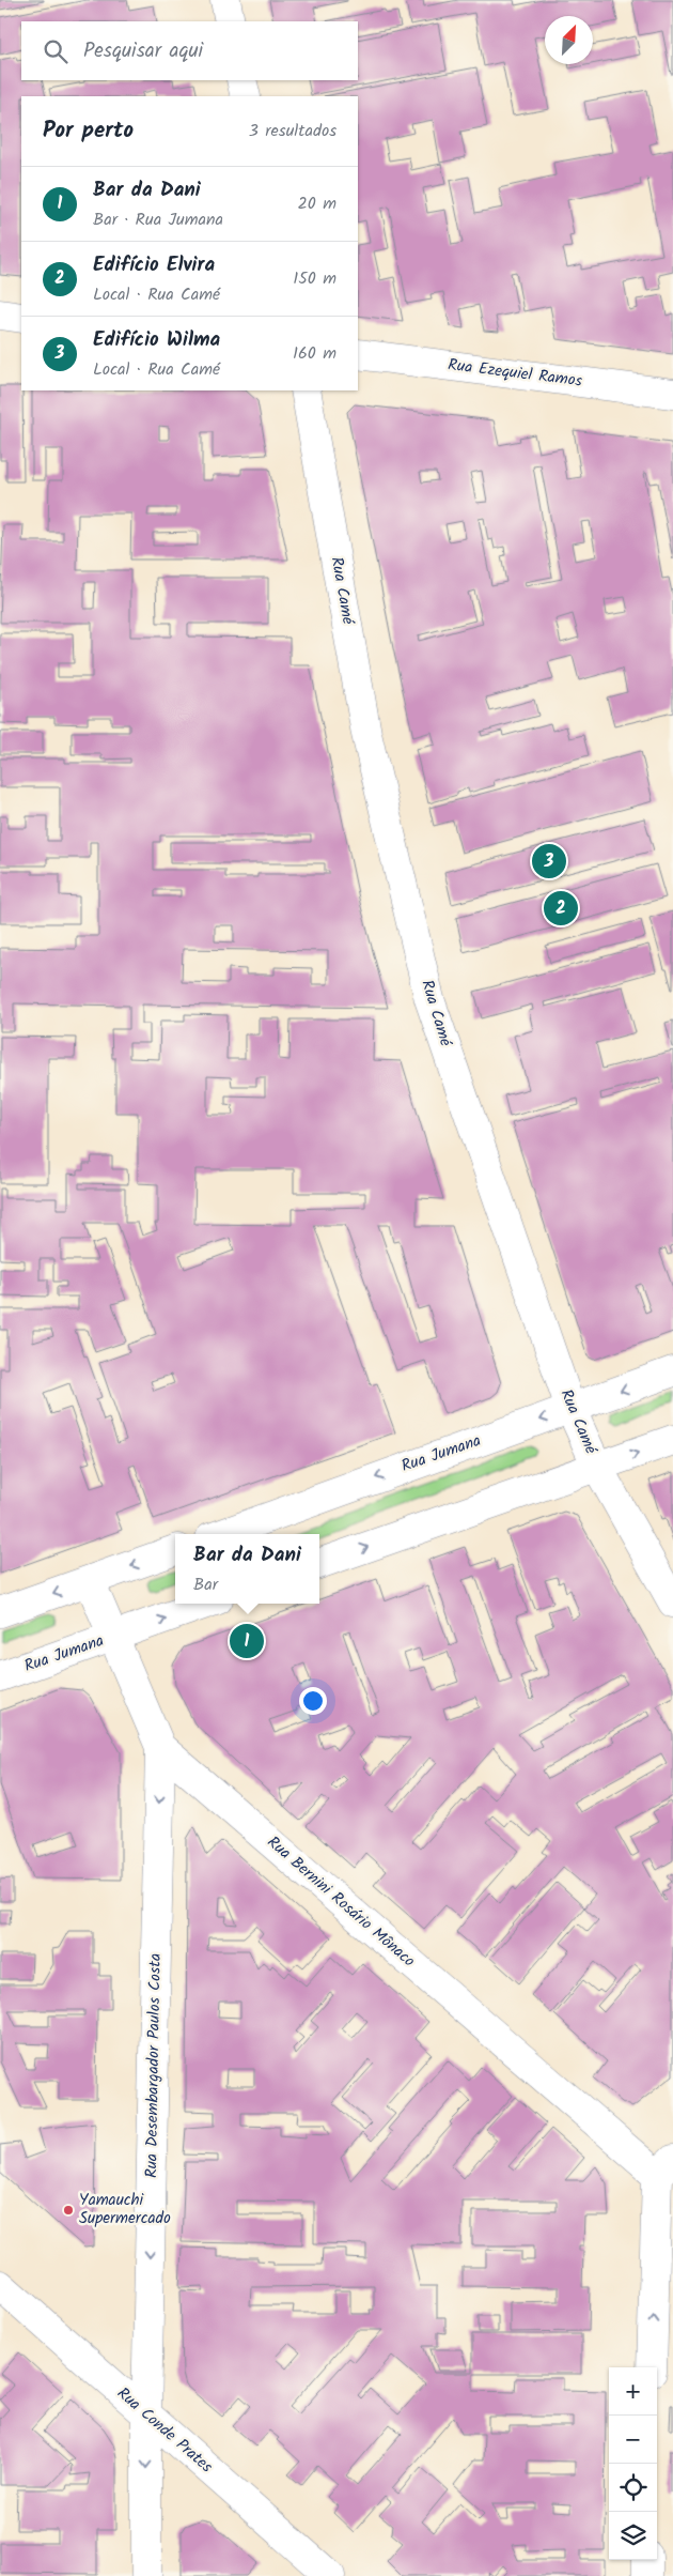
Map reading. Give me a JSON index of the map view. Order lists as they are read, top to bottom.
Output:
{
  "streets": {
    "street": [
      "Rua Ezequiel Ramos",
      "Rua Camé",
      "Rua Jumana",
      "Rua Bernini Rosário Mônaco",
      "Rua Desembargador Paulos Costa",
      "Rua Conde Prates"
    ]
  },
  "crossings": [
    ["Rua Camé", "Rua Jumana"],
    ["Rua Jumana", "Rua Bernini Rosário Mônaco"],
    ["Rua Bernini Rosário Mônaco", "Rua Desembargador Paulos Costa"],
    ["Rua Desembargador Paulos Costa", "Rua Conde Prates"]
  ],
  "one_way": ["Rua Desembargador Paulos Costa"],
  "places": ["Yamauchi Supermercado"],
  "north": "top right",
  "page": {
    "search": "Pesquisar aqui",
    "heading": ["Por perto", "3 resultados"],
    "list": [
      {
        "mark": "1",
        "name": "Bar da Dani",
        "note": "Bar · Rua Jumana",
        "value": "20 m"
      },
      {
        "mark": "2",
        "name": "Edifício Elvira",
        "note": "Local · Rua Camé",
        "value": "150 m"
      },
      {
        "mark": "3",
        "name": "Edifício Wilma",
        "note": "Local · Rua Camé",
        "value": "160 m"
      }
    ],
    "pins": ["3", "2", "1"],
    "popup": ["Bar da Dani", "Bar"],
    "map_buttons": ["+", "−"]
  }
}
